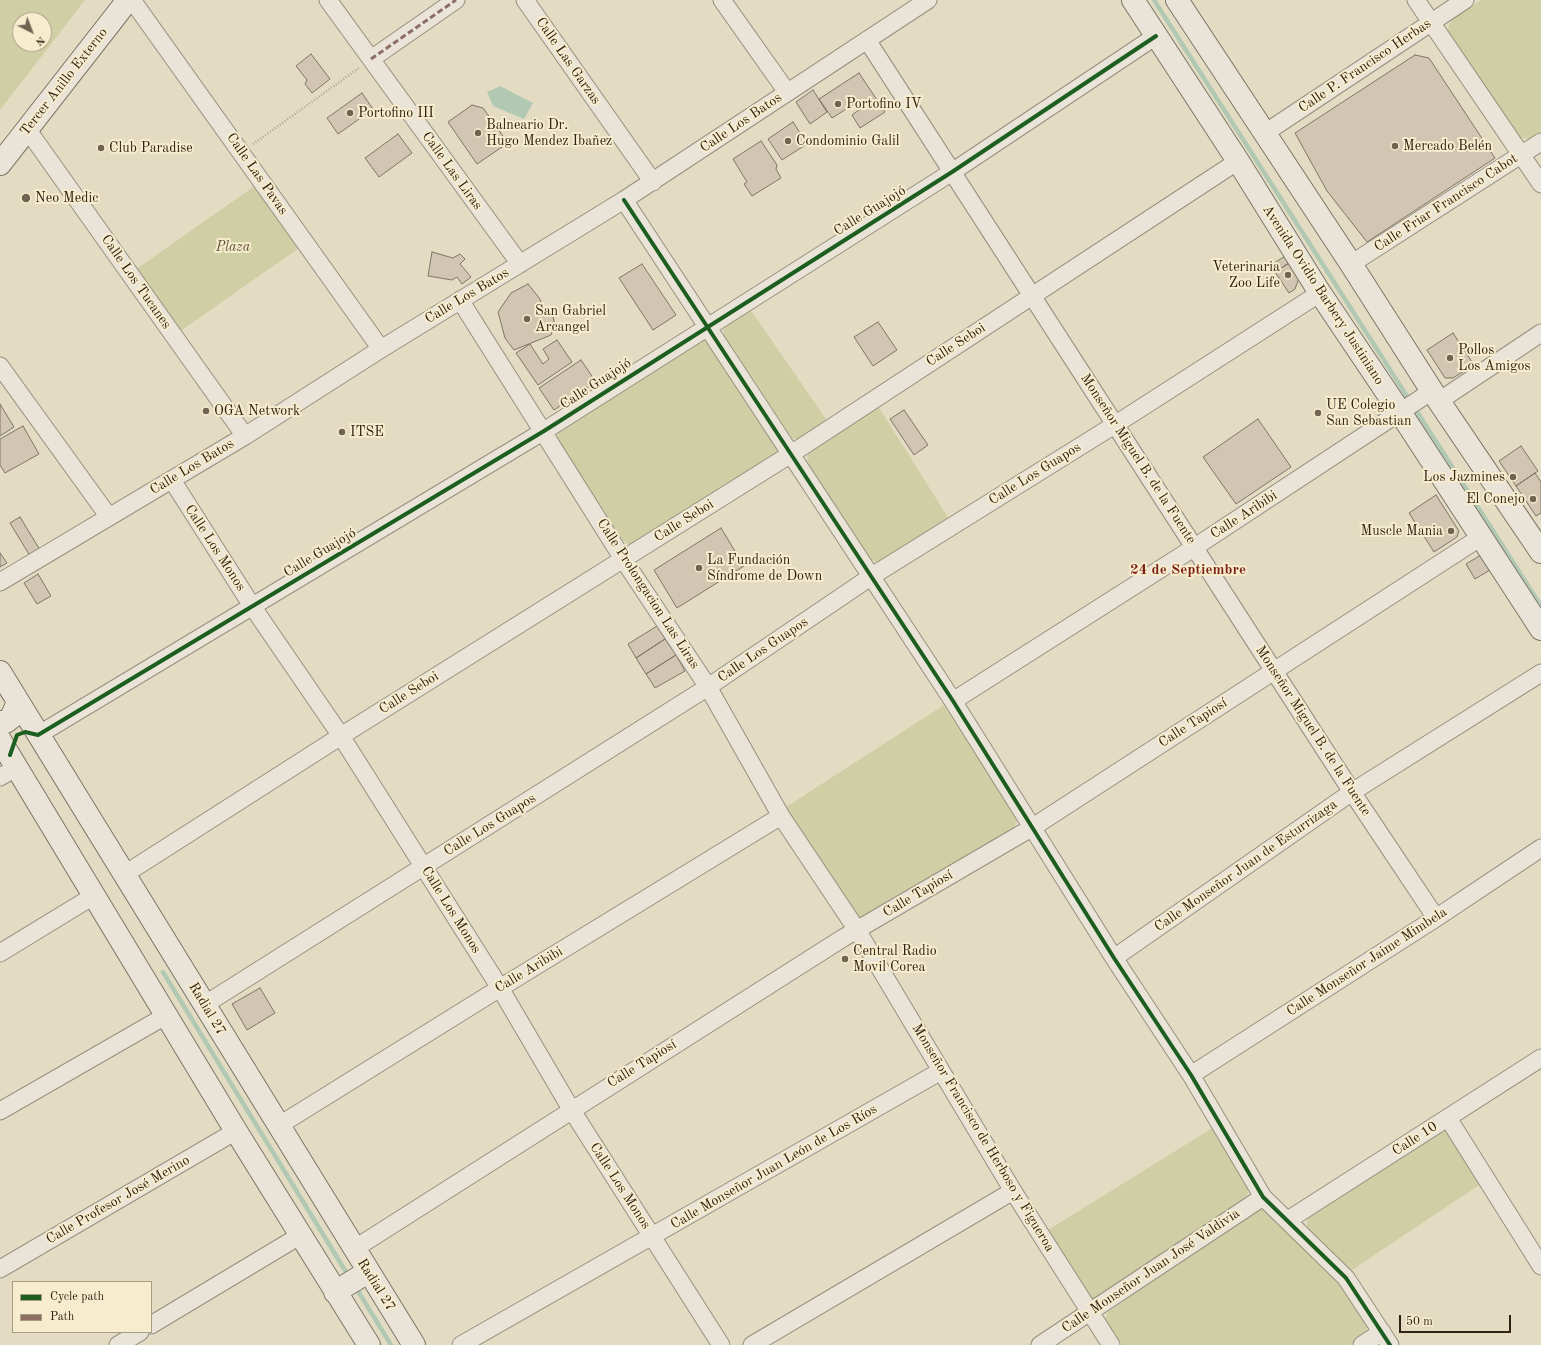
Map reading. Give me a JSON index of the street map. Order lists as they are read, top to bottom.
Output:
{
  "streets": {
    "street": [
      "Calle Las Garzas",
      "Calle P. Francisco Herbas",
      "Tercer Anillo Externo",
      "Calle Los Batos",
      "Calle Las Liras",
      "Calle Las Pavas",
      "Calle Friar Francisco Cabot",
      "Calle Guajojó",
      "Calle Los Tucanes",
      "Avenida Ovidio Barbery Justiniano",
      "Calle Seboi",
      "Monseñor Miguel B. de la Fuente",
      "Calle Los Guapos",
      "Calle Aribibi",
      "Calle Los Monos",
      "Calle Prolongacion Las Liras",
      "Calle Tapiosí",
      "Calle Monseñor Juan de Esturrizaga",
      "Calle Monseñor Jaime Mimbela",
      "Radial 27",
      "Monseñor Francisco de Herboso y Figueroa",
      "Calle 10",
      "Calle Monseñor Juan León de Los Ríos",
      "Calle Profesor José Merino",
      "Calle Monseñor Juan José Valdivia"
    ]
  },
  "crossings": [
    ["Calle Las Garzas", "Calle Los Batos"],
    ["Tercer Anillo Externo", "Calle Los Tucanes"],
    ["Calle Los Batos", "Calle Las Liras"],
    ["Calle Los Batos", "Calle Las Pavas"],
    ["Calle Los Batos", "Calle Los Tucanes"],
    ["Calle Los Batos", "Monseñor Miguel B. de la Fuente"],
    ["Calle Los Batos", "Calle Los Monos"],
    ["Calle Los Batos", "Calle Prolongacion Las Liras"],
    ["Calle Guajojó", "Avenida Ovidio Barbery Justiniano"],
    ["Calle Guajojó", "Monseñor Miguel B. de la Fuente"],
    ["Calle Guajojó", "Calle Los Monos"],
    ["Calle Guajojó", "Calle Prolongacion Las Liras"],
    ["Calle Guajojó", "Radial 27"],
    ["Avenida Ovidio Barbery Justiniano", "Calle Seboi"],
    ["Avenida Ovidio Barbery Justiniano", "Calle Los Guapos"],
    ["Avenida Ovidio Barbery Justiniano", "Calle Aribibi"],
    ["Avenida Ovidio Barbery Justiniano", "Calle Tapiosí"],
    ["Calle Seboi", "Monseñor Miguel B. de la Fuente"],
    ["Calle Seboi", "Calle Los Monos"],
    ["Calle Seboi", "Calle Prolongacion Las Liras"],
    ["Calle Seboi", "Radial 27"],
    ["Monseñor Miguel B. de la Fuente", "Calle Los Guapos"],
    ["Monseñor Miguel B. de la Fuente", "Calle Aribibi"],
    ["Monseñor Miguel B. de la Fuente", "Calle Tapiosí"],
    ["Monseñor Miguel B. de la Fuente", "Calle Monseñor Juan de Esturrizaga"],
    ["Monseñor Miguel B. de la Fuente", "Calle Monseñor Jaime Mimbela"],
    ["Calle Los Guapos", "Calle Los Monos"],
    ["Calle Los Guapos", "Calle Prolongacion Las Liras"],
    ["Calle Los Guapos", "Radial 27"],
    ["Calle Aribibi", "Calle Los Monos"],
    ["Calle Aribibi", "Calle Prolongacion Las Liras"],
    ["Calle Aribibi", "Radial 27"],
    ["Calle Los Monos", "Calle Tapiosí"],
    ["Calle Los Monos", "Calle Monseñor Juan León de Los Ríos"],
    ["Calle Prolongacion Las Liras", "Calle Tapiosí"],
    ["Calle Prolongacion Las Liras", "Monseñor Francisco de Herboso y Figueroa"],
    ["Calle Tapiosí", "Radial 27"],
    ["Calle Tapiosí", "Monseñor Francisco de Herboso y Figueroa"],
    ["Radial 27", "Calle Profesor José Merino"],
    ["Monseñor Francisco de Herboso y Figueroa", "Calle Monseñor Juan León de Los Ríos"],
    ["Monseñor Francisco de Herboso y Figueroa", "Calle Monseñor Juan José Valdivia"]
  ],
  "districts": ["24 de Septiembre"],
  "parks": ["Plaza"],
  "places": [
    "Portofino IV",
    "Portofino III",
    "Balneario Dr. Hugo Mendez Ibañez",
    "Condominio Galil",
    "Mercado Belén",
    "Club Paradise",
    "Neo Medic",
    "Veterinaria Zoo Life",
    "San Gabriel Arcangel",
    "Pollos Los Amigos",
    "OGA Network",
    "UE Colegio San Sebastian",
    "ITSE",
    "Los Jazmines",
    "El Conejo",
    "Muscle Mania",
    "La Fundación Síndrome de Down",
    "Central Radio Movil Corea"
  ],
  "legend": ["Cycle path", "Path"],
  "scale_bar": "50 m",
  "north": "bottom right"
}
